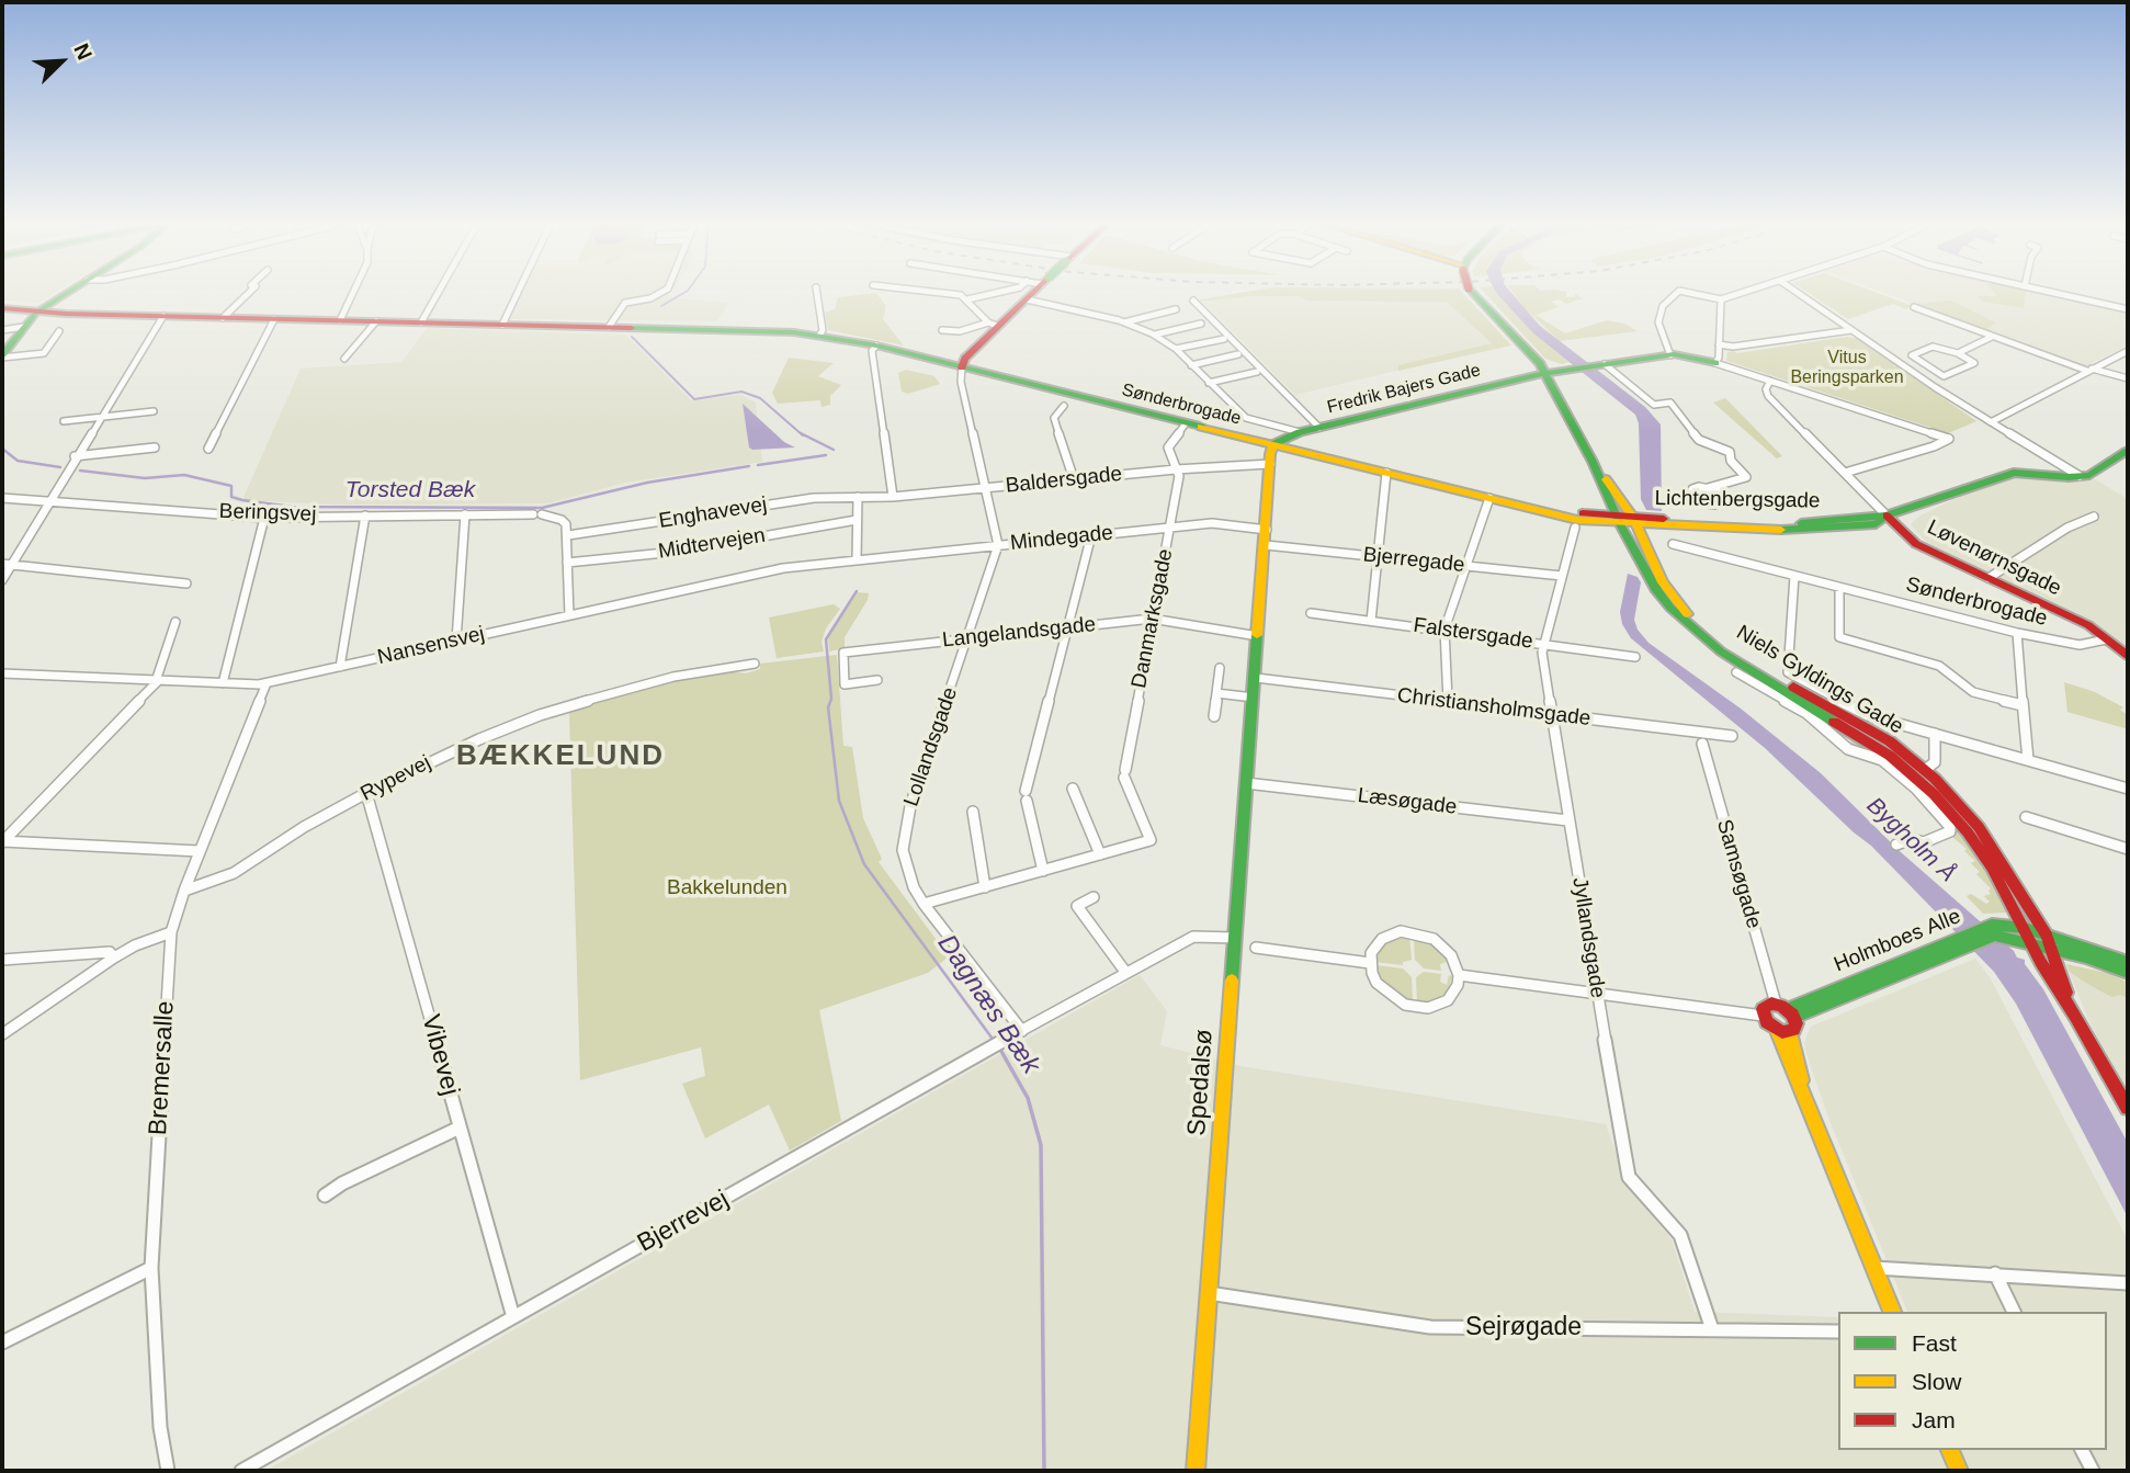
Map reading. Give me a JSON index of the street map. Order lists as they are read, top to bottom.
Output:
{
  "streets": {
    "street": [
      "Fredrik Bajers Gade",
      "Sønderbrogade",
      "Baldersgade",
      "Lichtenbergsgade",
      "Beringsvej",
      "Enghavevej",
      "Mindegade",
      "Midtervejen",
      "Løvenørnsgade",
      "Bjerregade",
      "Danmarksgade",
      "Langelandsgade",
      "Falstersgade",
      "Nansensvej",
      "Niels Gyldings Gade",
      "Christiansholmsgade",
      "Lollandsgade",
      "Rypevej",
      "Læsøgade",
      "Samsøgade",
      "Jyllandsgade",
      "Holmboes Alle",
      "Vibevej",
      "Bremersalle",
      "Spedalsø",
      "Bjerrevej",
      "Sejrøgade"
    ]
  },
  "crossings": [
    ["Fredrik Bajers Gade", "Sønderbrogade"],
    ["Fredrik Bajers Gade", "Spedalsø"],
    ["Sønderbrogade", "Lichtenbergsgade"],
    ["Sønderbrogade", "Løvenørnsgade"],
    ["Sønderbrogade", "Danmarksgade"],
    ["Sønderbrogade", "Niels Gyldings Gade"],
    ["Sønderbrogade", "Spedalsø"],
    ["Baldersgade", "Enghavevej"],
    ["Baldersgade", "Danmarksgade"],
    ["Baldersgade", "Spedalsø"],
    ["Lichtenbergsgade", "Løvenørnsgade"],
    ["Lichtenbergsgade", "Niels Gyldings Gade"],
    ["Beringsvej", "Enghavevej"],
    ["Mindegade", "Danmarksgade"],
    ["Mindegade", "Nansensvej"],
    ["Mindegade", "Lollandsgade"],
    ["Mindegade", "Spedalsø"],
    ["Bjerregade", "Jyllandsgade"],
    ["Bjerregade", "Spedalsø"],
    ["Danmarksgade", "Langelandsgade"],
    ["Langelandsgade", "Lollandsgade"],
    ["Langelandsgade", "Spedalsø"],
    ["Falstersgade", "Jyllandsgade"],
    ["Nansensvej", "Bremersalle"],
    ["Niels Gyldings Gade", "Holmboes Alle"],
    ["Christiansholmsgade", "Jyllandsgade"],
    ["Christiansholmsgade", "Spedalsø"],
    ["Lollandsgade", "Bjerrevej"],
    ["Rypevej", "Vibevej"],
    ["Rypevej", "Bremersalle"],
    ["Læsøgade", "Jyllandsgade"],
    ["Læsøgade", "Spedalsø"],
    ["Samsøgade", "Holmboes Alle"],
    ["Jyllandsgade", "Sejrøgade"],
    ["Vibevej", "Bjerrevej"],
    ["Spedalsø", "Bjerrevej"],
    ["Spedalsø", "Sejrøgade"]
  ],
  "districts": ["BÆKKELUND"],
  "water": ["Torsted Bæk", "Bygholm Å", "Dagnæs Bæk"],
  "parks": ["Vitus Beringsparken", "Bakkelunden"],
  "legend": ["Fast", "Slow", "Jam"],
  "north": "top right"
}
